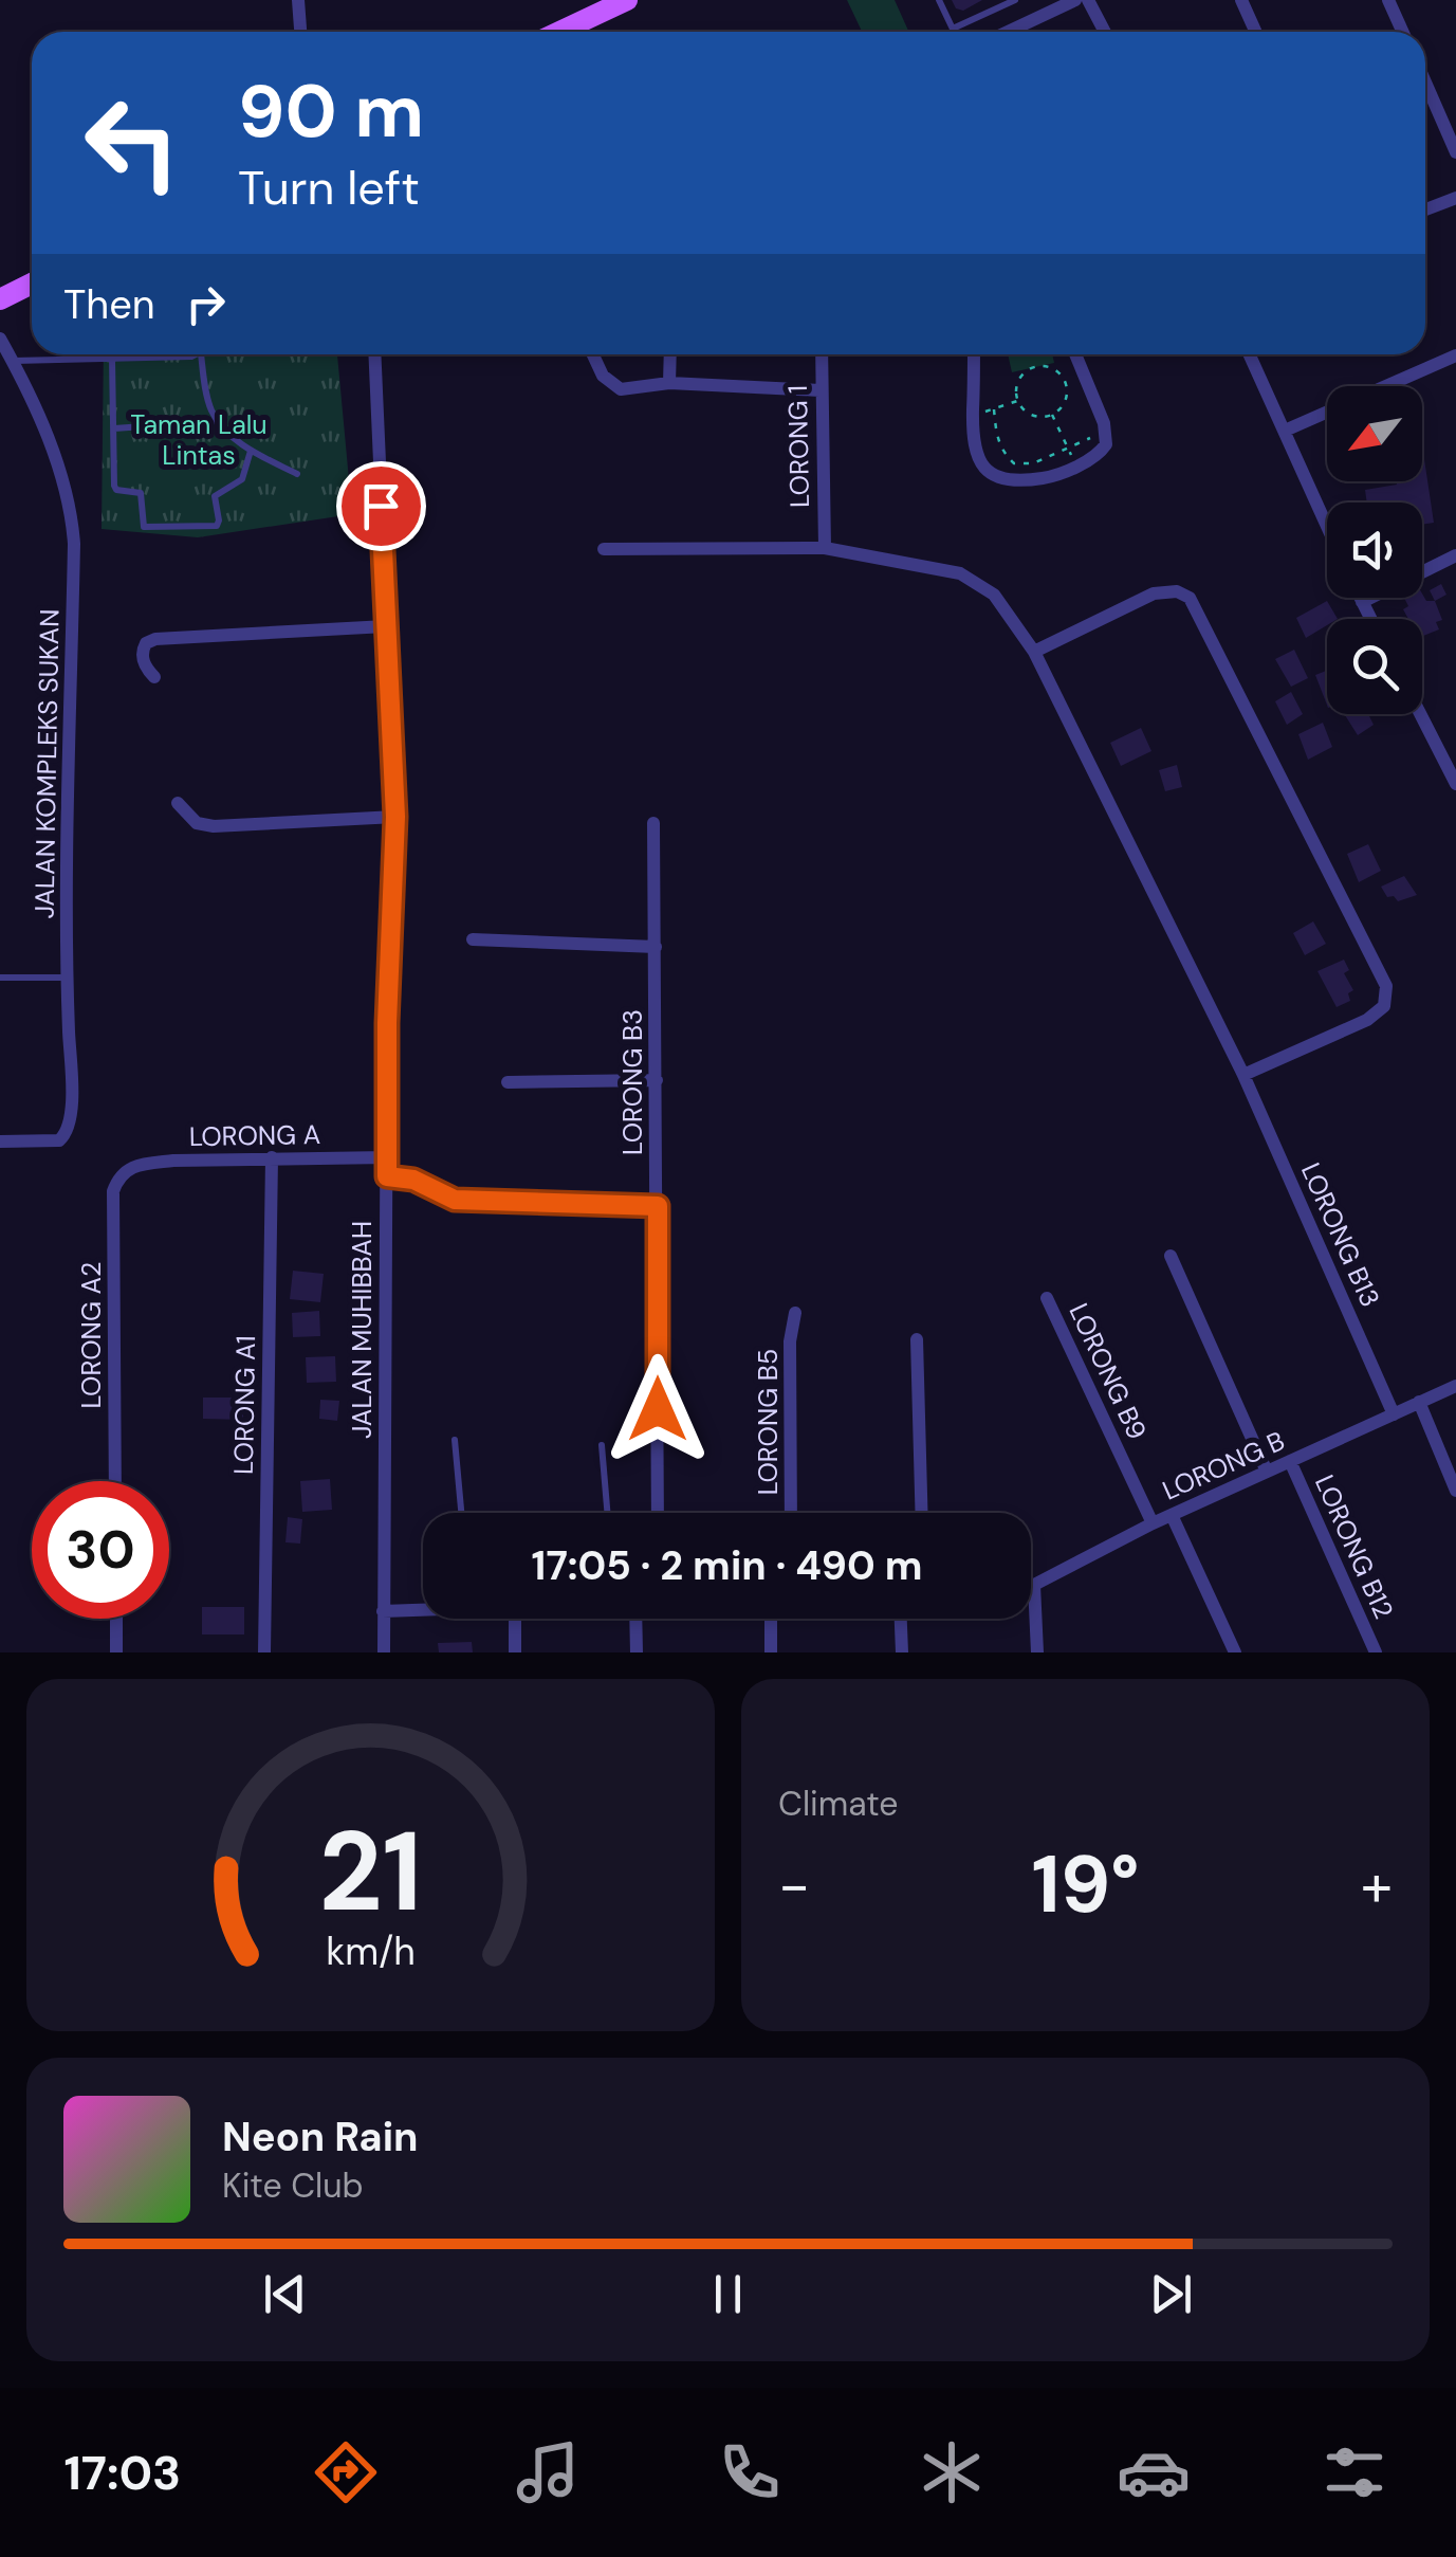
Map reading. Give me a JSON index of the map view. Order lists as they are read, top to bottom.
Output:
{
  "streets": {
    "street": [
      "LORONG 1",
      "JALAN KOMPLEKS SUKAN",
      "LORONG B3",
      "LORONG A",
      "LORONG B13",
      "JALAN MUHIBBAH",
      "LORONG A2",
      "LORONG B9",
      "LORONG A1",
      "LORONG B5",
      "LORONG B",
      "LORONG B12"
    ]
  },
  "crossings": [
    ["LORONG 1", "LORONG B13"],
    ["LORONG A", "JALAN MUHIBBAH"],
    ["LORONG A", "LORONG A2"],
    ["LORONG A", "LORONG A1"],
    ["LORONG B13", "LORONG B"],
    ["LORONG B9", "LORONG B"],
    ["LORONG B", "LORONG B12"]
  ],
  "parks": ["Taman Lalu Lintas"],
  "north": "bottom left",
  "page": {
    "turn": ["90 m", "Turn left"],
    "then": "Then",
    "limit": "30",
    "trip": "17:05 · 2 min · 490 m",
    "tile": "Climate",
    "heat": ["−", "19°", "+"],
    "song": ["Neon Rain", "Kite Club"],
    "tabs": "17:03",
    "gauge": ["21", "km/h"]
  }
}
